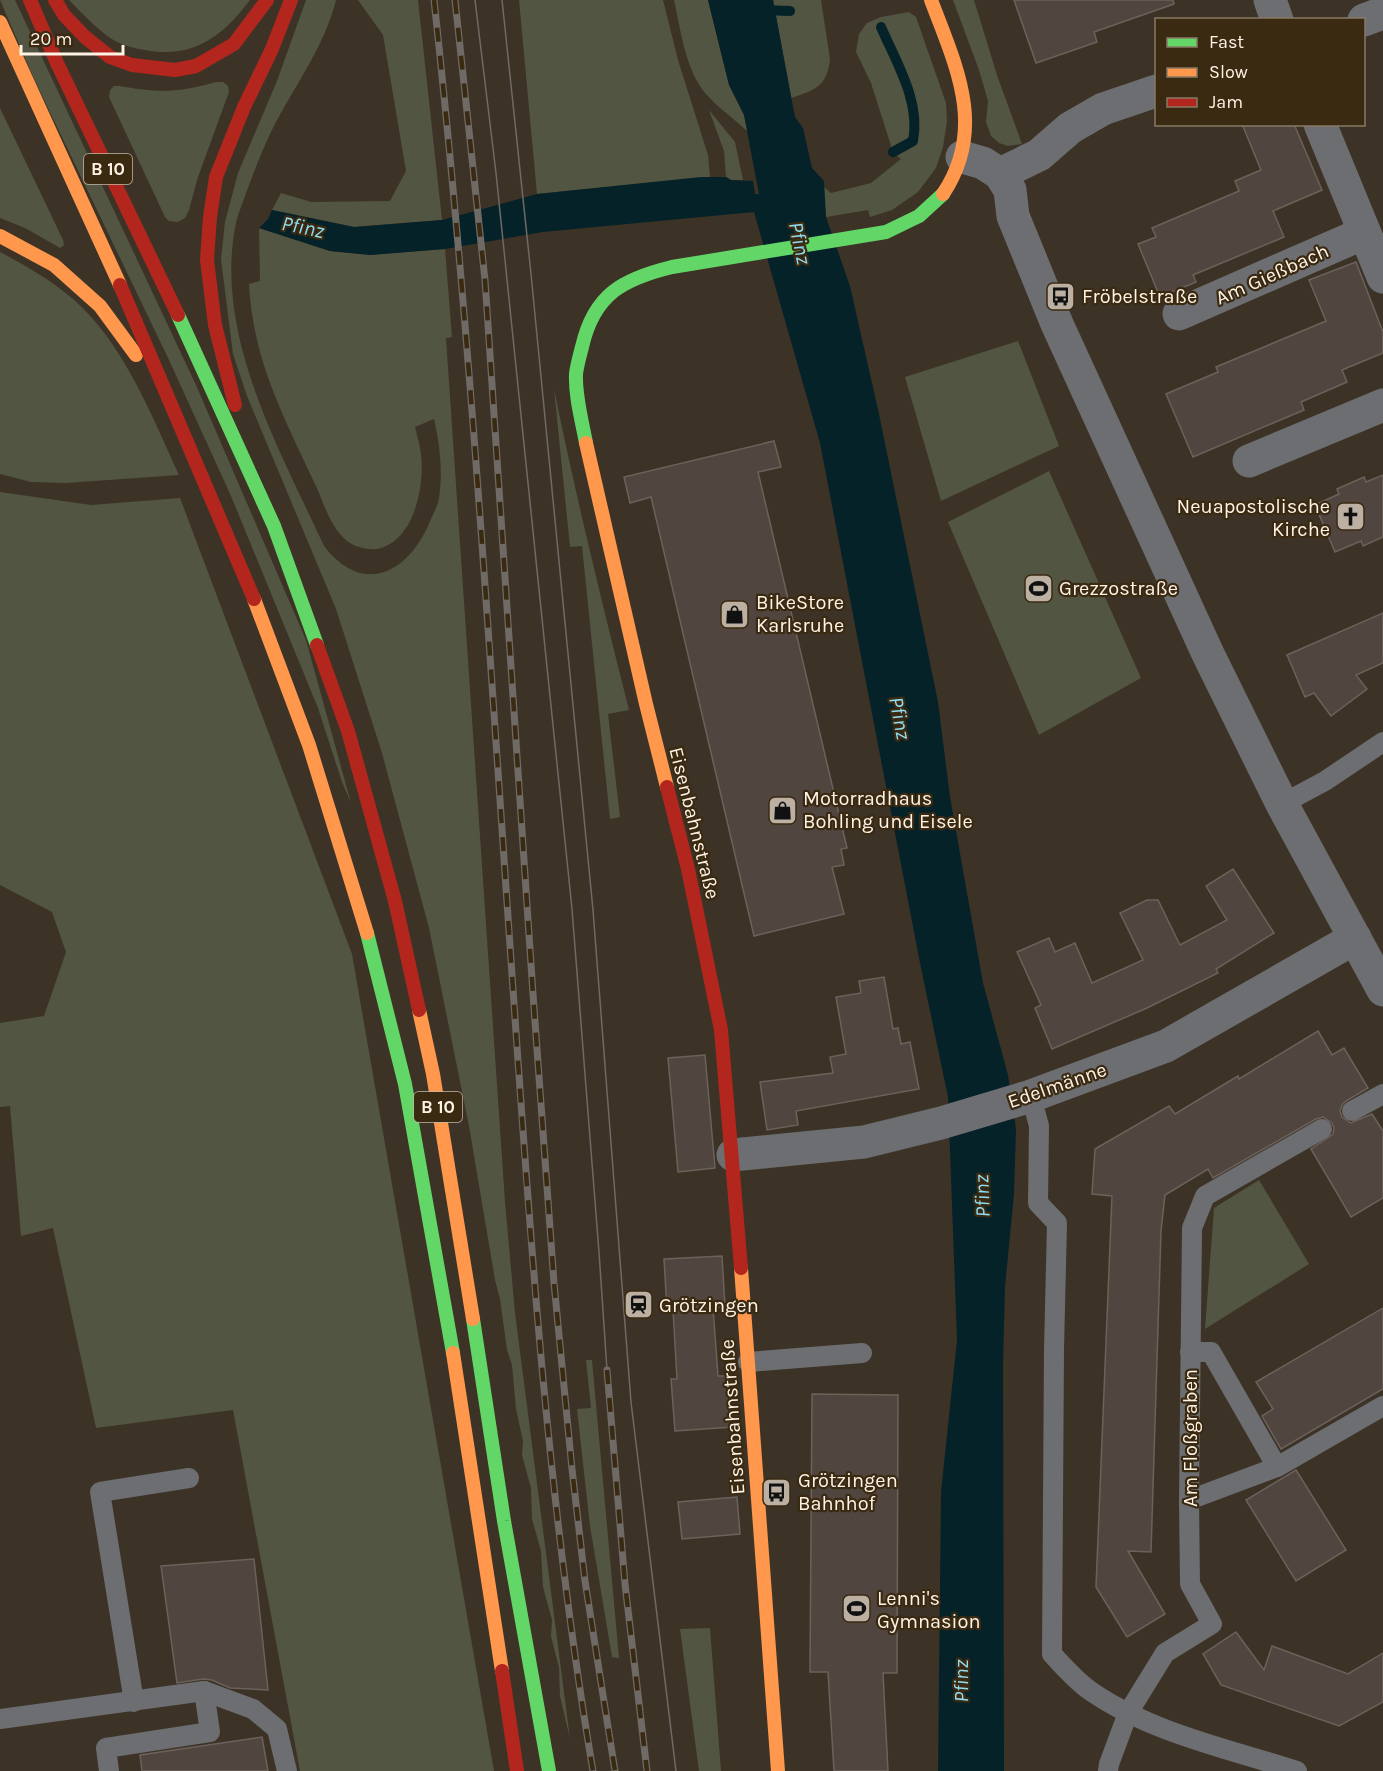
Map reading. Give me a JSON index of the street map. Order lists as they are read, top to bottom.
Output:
{
  "streets": {
    "main road": ["B 10", "Eisenbahnstraße"],
    "street": ["Am Gießbach", "Edelmänne"],
    "lane": ["Am Floßgraben"]
  },
  "crossings": [
    ["Eisenbahnstraße", "Edelmänne"]
  ],
  "water": ["Pfinz"],
  "places": {
    "bus stop": ["Fröbelstraße", "Grötzingen Bahnhof"],
    "church": ["Neuapostolische Kirche"],
    "sports": ["Grezzostraße", "Lenni's Gymnasion"],
    "shop": ["BikeStore Karlsruhe", "Motorradhaus Bohling und Eisele"],
    "station": ["Grötzingen"]
  },
  "legend": ["Fast", "Slow", "Jam"],
  "scale_bar": "20 m"
}
